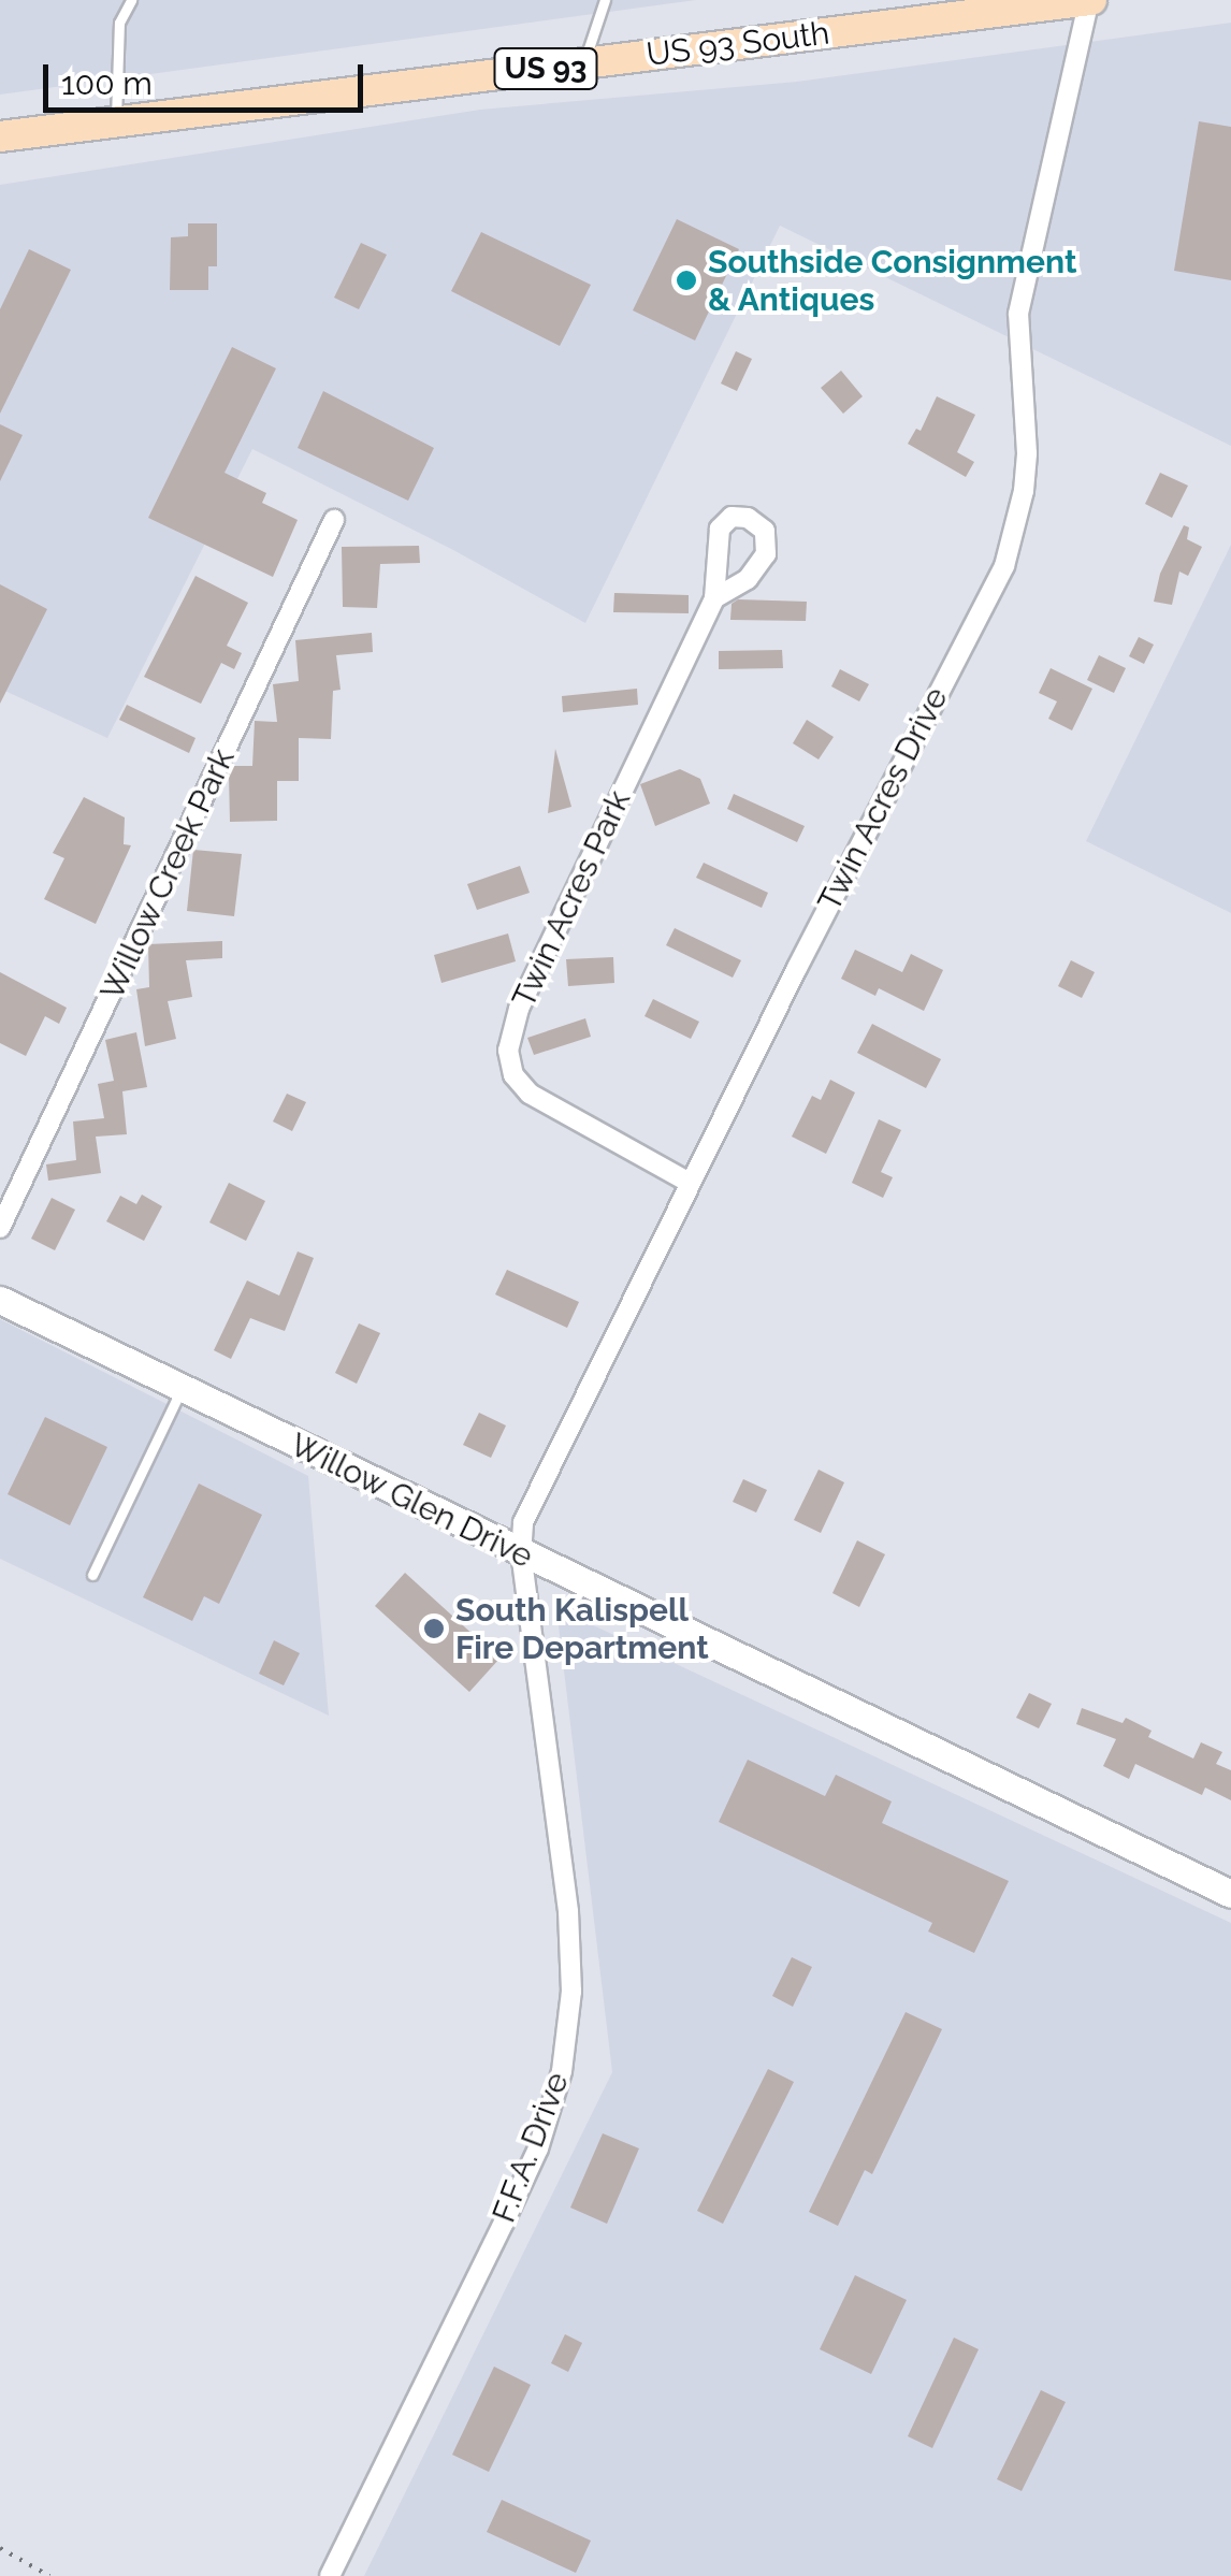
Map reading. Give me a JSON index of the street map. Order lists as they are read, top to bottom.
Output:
{
  "streets": {
    "main road": ["US 93 South", "US 93", "Willow Glen Drive"],
    "street": [
      "Twin Acres Drive",
      "Willow Creek Park",
      "Twin Acres Park",
      "F.F.A. Drive"
    ]
  },
  "crossings": [
    ["US 93 South", "Twin Acres Drive"],
    ["Twin Acres Drive", "Twin Acres Park"],
    ["Twin Acres Drive", "Willow Glen Drive"],
    ["Twin Acres Drive", "F.F.A. Drive"],
    ["Willow Glen Drive", "F.F.A. Drive"]
  ],
  "places": ["Southside Consignment & Antiques", "South Kalispell Fire Department"],
  "scale_bar": "100 m"
}
